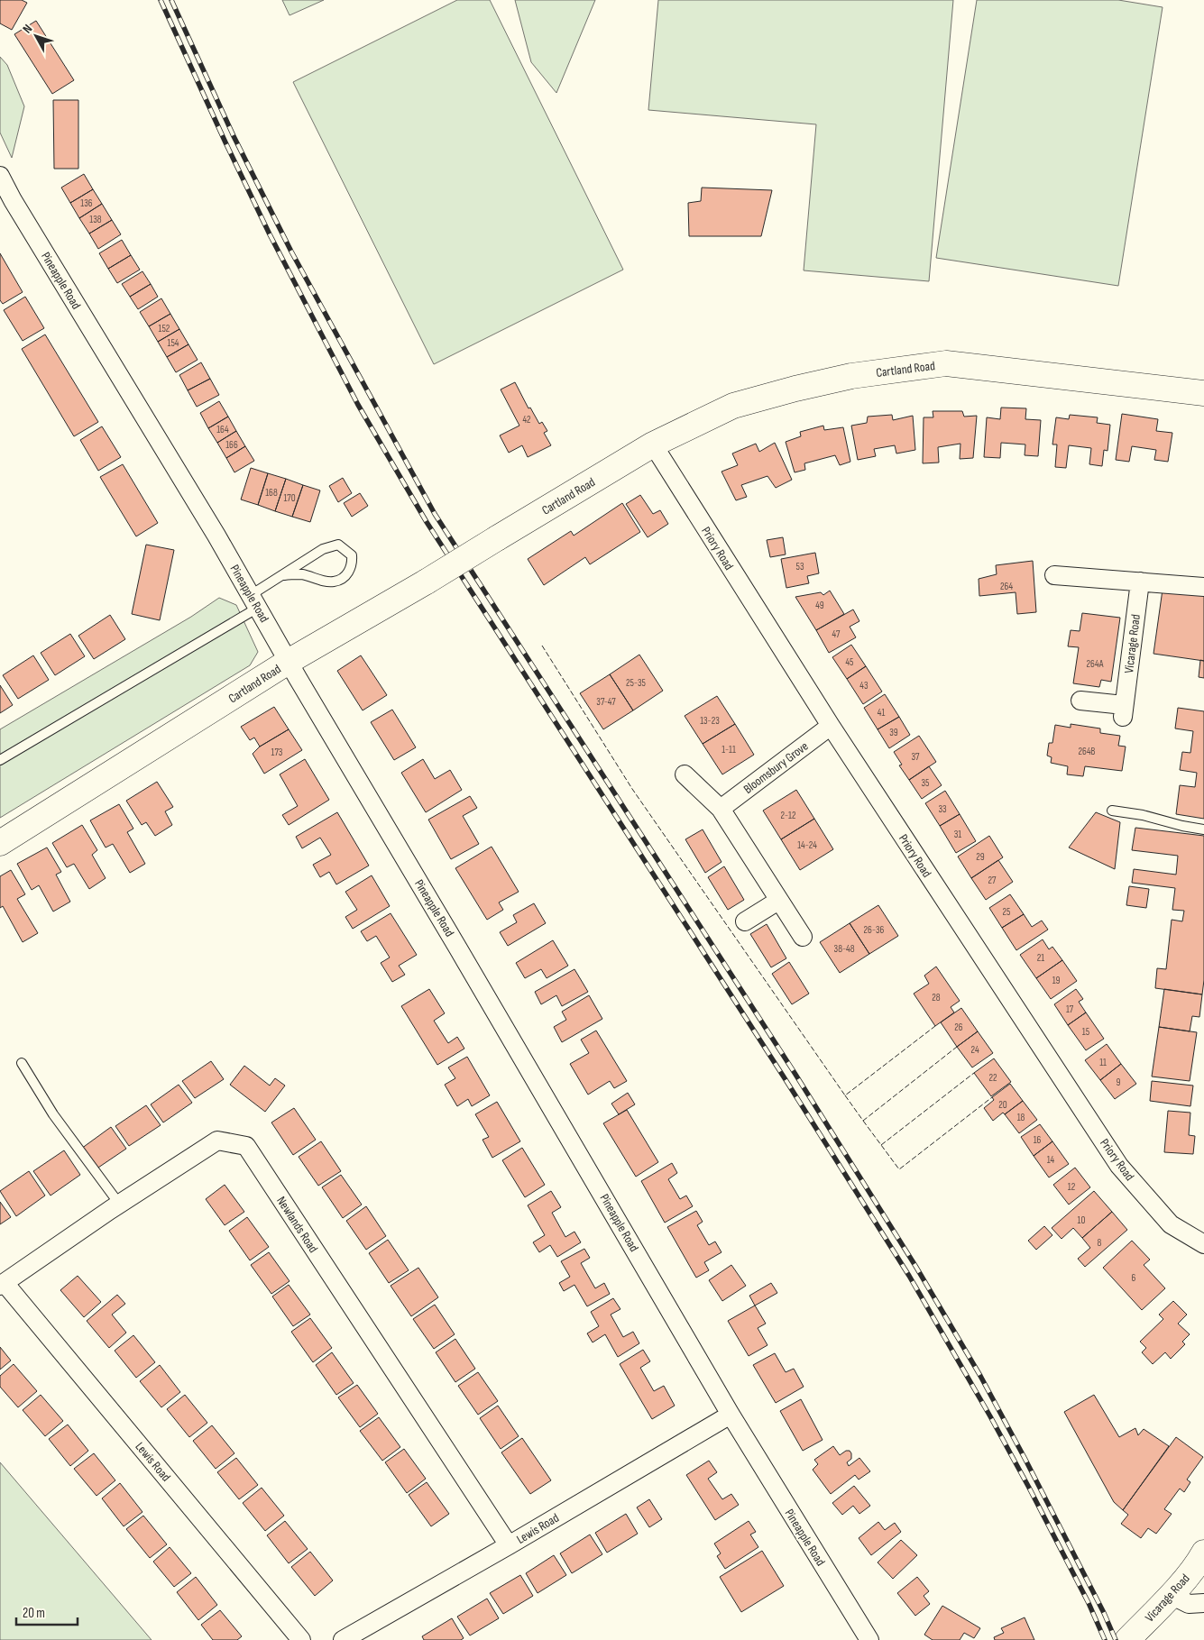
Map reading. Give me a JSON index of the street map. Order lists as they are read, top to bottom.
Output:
{
  "streets": {
    "street": [
      "Pineapple Road",
      "Cartland Road",
      "Priory Road",
      "Vicarage Road",
      "Bloomsbury Grove",
      "Newlands Road",
      "Lewis Road"
    ]
  },
  "crossings": [
    ["Pineapple Road", "Cartland Road"],
    ["Pineapple Road", "Lewis Road"],
    ["Cartland Road", "Priory Road"],
    ["Priory Road", "Bloomsbury Grove"],
    ["Newlands Road", "Lewis Road"]
  ],
  "house_numbers": [
    "136",
    "138",
    "152",
    "154",
    "42",
    "164",
    "166",
    "168",
    "170",
    "53",
    "264",
    "49",
    "47",
    "45",
    "264A",
    "25-35",
    "43",
    "37-47",
    "41",
    "13-23",
    "39",
    "1-11",
    "264B",
    "173",
    "37",
    "35",
    "33",
    "2-12",
    "31",
    "14-24",
    "29",
    "27",
    "25",
    "26-36",
    "38-48",
    "21",
    "19",
    "28",
    "17",
    "26",
    "15",
    "24",
    "11",
    "22",
    "9",
    "20",
    "18",
    "16",
    "14",
    "12",
    "10",
    "8",
    "6"
  ],
  "scale_bar": "20 m",
  "north": "top left"
}
